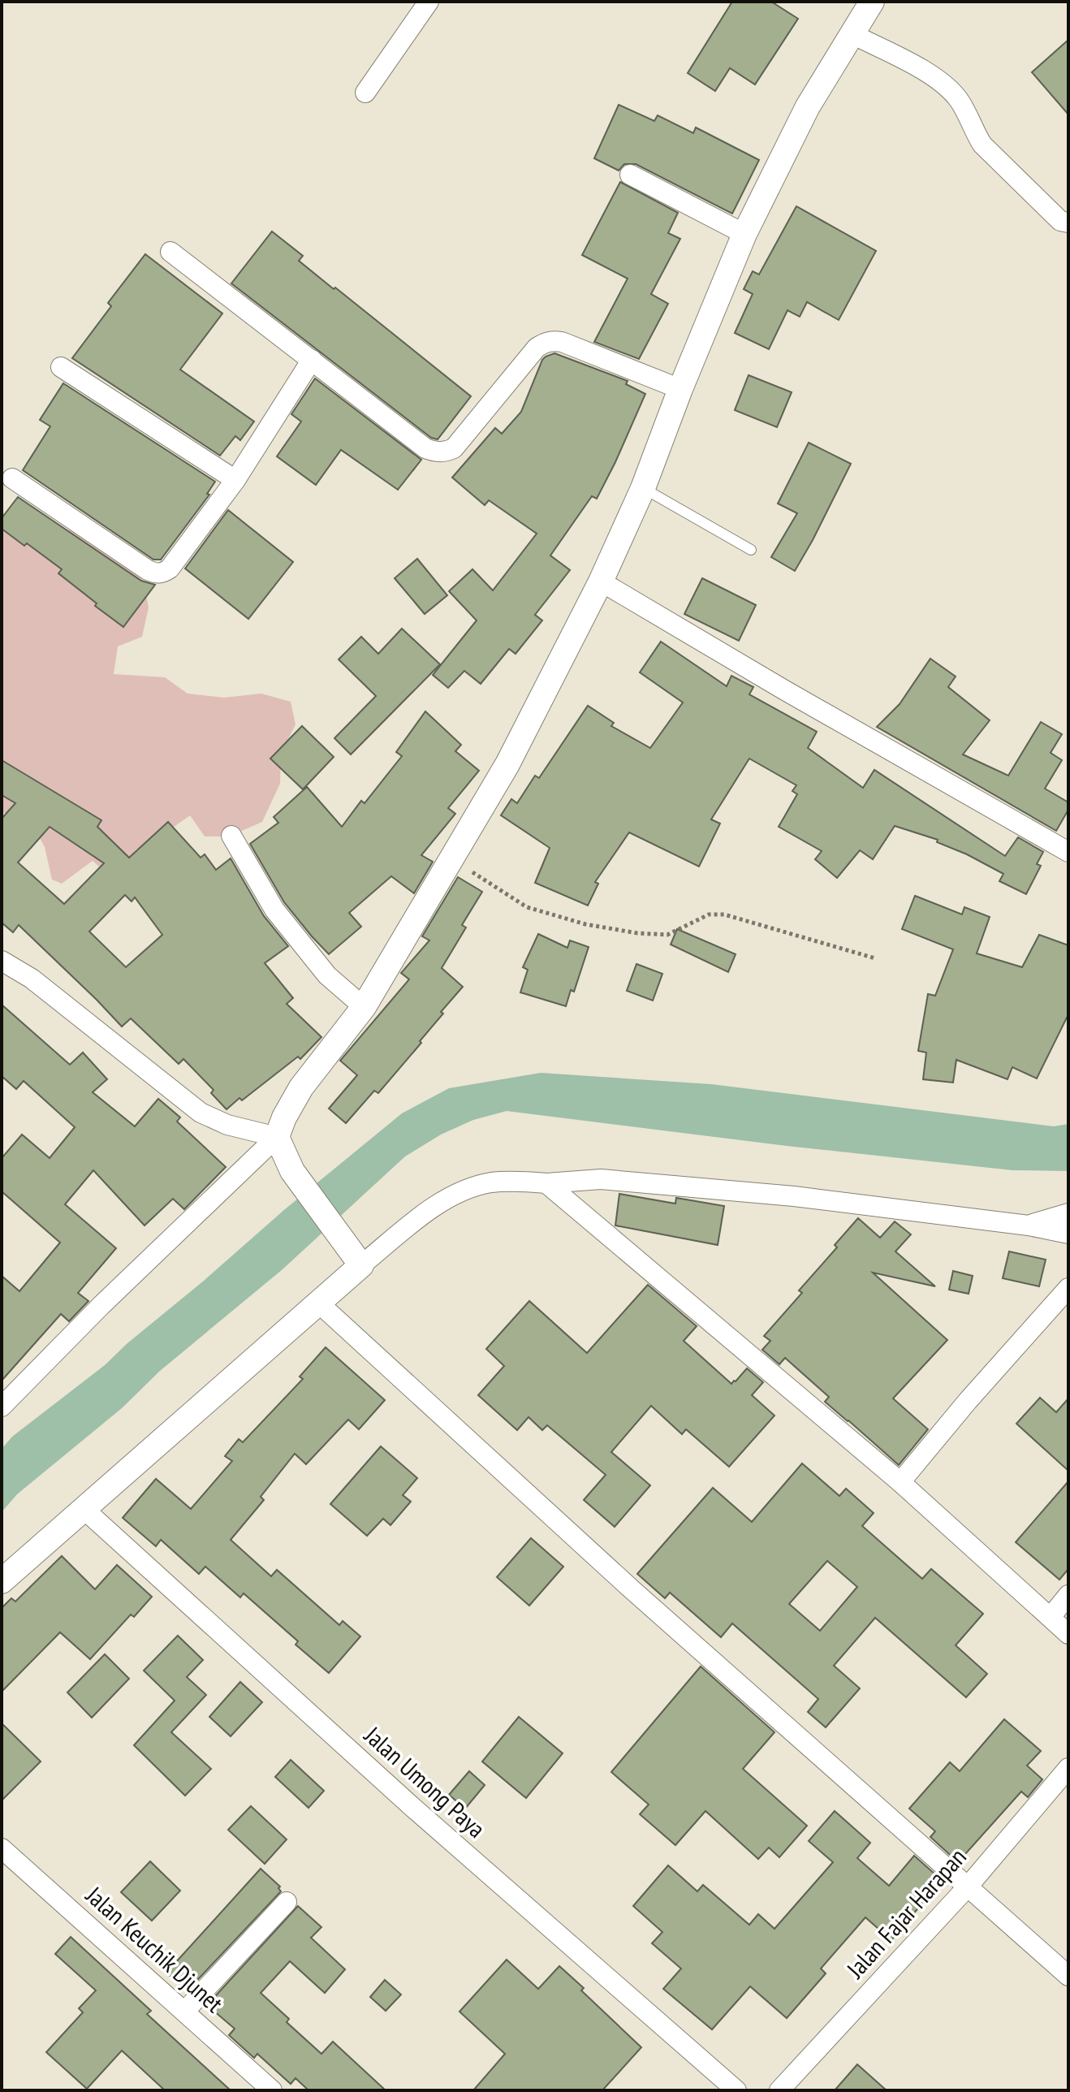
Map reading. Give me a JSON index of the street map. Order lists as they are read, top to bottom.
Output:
{
  "streets": {
    "street": ["Jalan Umong Paya", "Jalan Fajar Harapan", "Jalan Keuchik Djunet"]
  }
}
